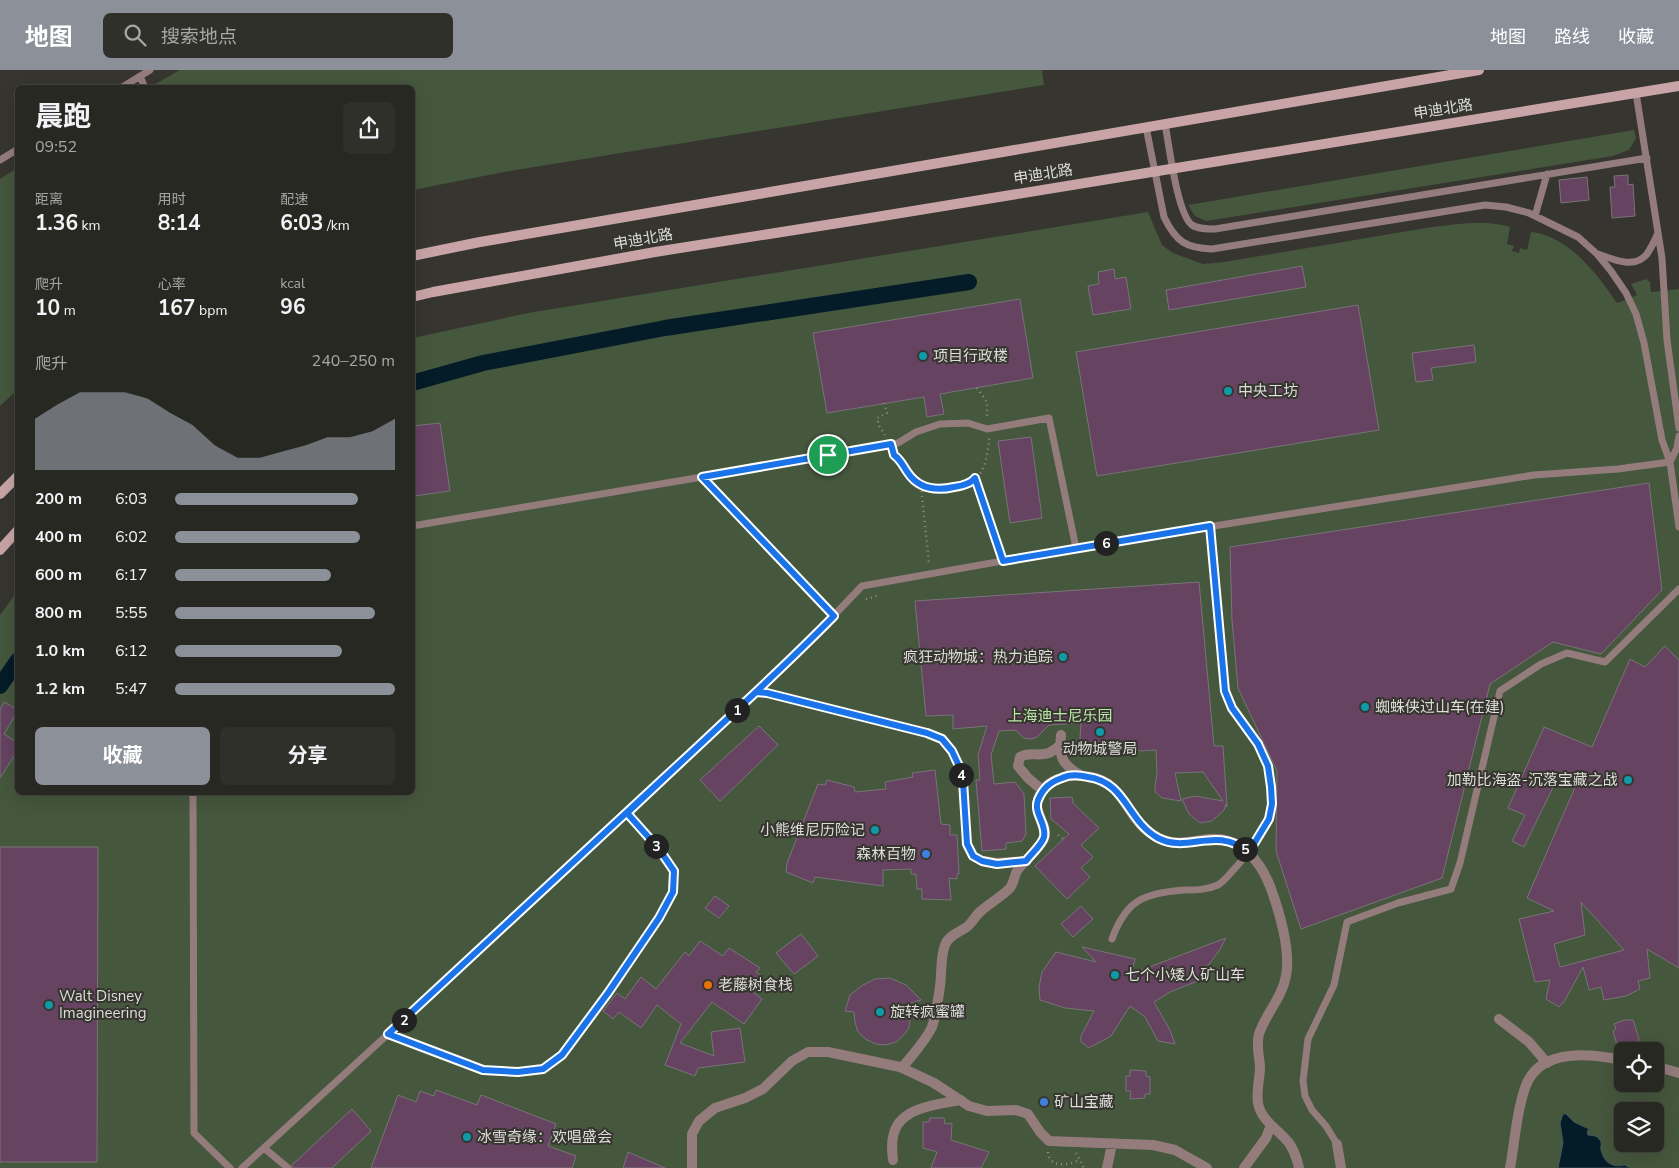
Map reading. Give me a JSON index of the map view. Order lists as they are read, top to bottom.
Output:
{
  "streets": {
    "street": ["申迪北路"]
  },
  "parks": ["上海迪士尼乐园"],
  "places": [
    "项目行政楼",
    "中央工坊",
    "疯狂动物城：热力追踪",
    "蜘蛛侠过山车(在建)",
    "动物城警局",
    "加勒比海盗-沉落宝藏之战",
    "小熊维尼历险记",
    "森林百物",
    "七个小矮人矿山车",
    "老藤树食栈",
    "Walt Disney Imagineering",
    "旋转疯蜜罐",
    "矿山宝藏",
    "冰雪奇缘：欢唱盛会"
  ],
  "page": {
    "header": "地图",
    "search": "搜索地点",
    "nav": ["地图", "路线", "收藏"],
    "heading": ["晨跑", "09:52"],
    "stats": [
      ["距离", "1.36 km"],
      ["用时", "8:14"],
      ["配速", "6:03 /km"],
      ["爬升", "10 m"],
      ["心率", "167 bpm"],
      ["kcal", "96"]
    ],
    "chart": ["爬升", "240–250 m"],
    "list": [
      {
        "name": "200 m",
        "note": "6:03"
      },
      {
        "name": "400 m",
        "note": "6:02"
      },
      {
        "name": "600 m",
        "note": "6:17"
      },
      {
        "name": "800 m",
        "note": "5:55"
      },
      {
        "name": "1.0 km",
        "note": "6:12"
      },
      {
        "name": "1.2 km",
        "note": "5:47"
      }
    ],
    "pins": [
      "6",
      "1",
      "4",
      "3",
      "5",
      "2"
    ],
    "buttons": ["收藏", "分享"]
  }
}
